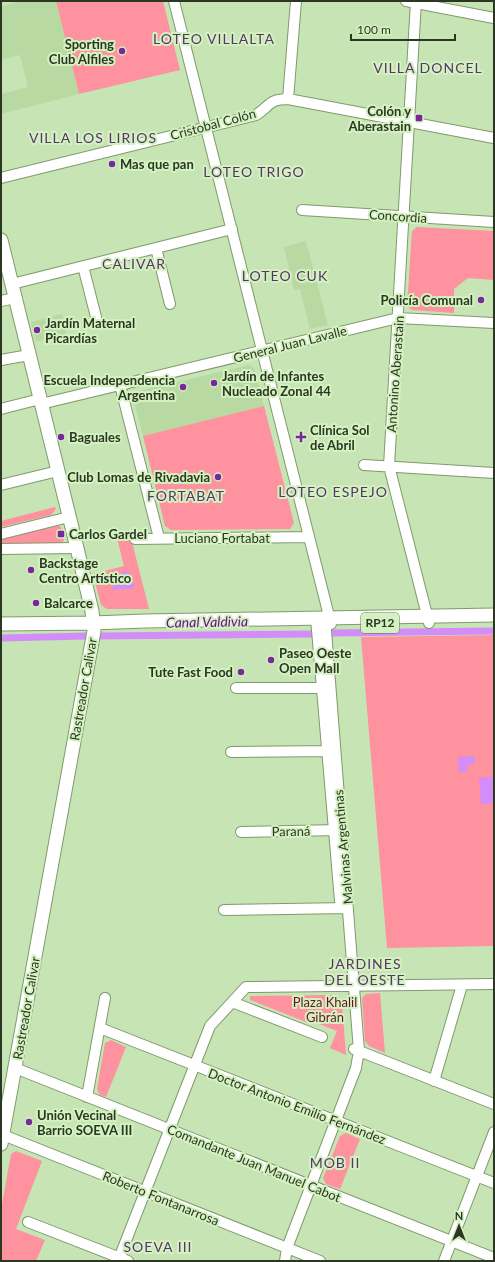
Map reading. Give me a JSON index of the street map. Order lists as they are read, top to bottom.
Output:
{
  "streets": {
    "main road": ["RP12", "Rastreador Calivar"],
    "street": [
      "Cristobal Colón",
      "Concordia",
      "General Juan Lavalle",
      "Antonino Aberastain",
      "Luciano Fortabat",
      "Paraná",
      "Malvinas Argentinas",
      "Doctor Antonio Emilio Fernández",
      "Comandante Juan Manuel Cabot",
      "Roberto Fontanarrosa"
    ]
  },
  "crossings": [
    ["Cristobal Colón", "Antonino Aberastain"],
    ["Cristobal Colón", "Malvinas Argentinas"],
    ["Concordia", "Antonino Aberastain"],
    ["General Juan Lavalle", "Antonino Aberastain"],
    ["General Juan Lavalle", "Rastreador Calivar"],
    ["General Juan Lavalle", "Malvinas Argentinas"],
    ["Antonino Aberastain", "RP12"],
    ["Luciano Fortabat", "Malvinas Argentinas"],
    ["RP12", "Rastreador Calivar"],
    ["RP12", "Malvinas Argentinas"],
    ["Rastreador Calivar", "Comandante Juan Manuel Cabot"],
    ["Rastreador Calivar", "Roberto Fontanarrosa"],
    ["Paraná", "Malvinas Argentinas"],
    ["Malvinas Argentinas", "Doctor Antonio Emilio Fernández"],
    ["Malvinas Argentinas", "Comandante Juan Manuel Cabot"],
    ["Malvinas Argentinas", "Roberto Fontanarrosa"]
  ],
  "districts": [
    "LOTEO VILLALTA",
    "VILLA DONCEL",
    "VILLA LOS LIRIOS",
    "LOTEO TRIGO",
    "CALIVAR",
    "LOTEO CUK",
    "LOTEO ESPEJO",
    "FORTABAT",
    "JARDINES DEL OESTE",
    "MOB II",
    "SOEVA III"
  ],
  "water": ["Canal Valdivia"],
  "parks": ["Plaza Khalil Gibrán"],
  "places": {
    "other": [
      "Sporting Club Alfiles",
      "Mas que pan",
      "Policía Comunal",
      "Jardín Maternal Picardías",
      "Jardín de Infantes Nucleado Zonal 44",
      "Escuela Independencia Argentina",
      "Baguales",
      "Club Lomas de Rivadavia",
      "Backstage Centro Artístico",
      "Balcarce",
      "Paseo Oeste Open Mall",
      "Tute Fast Food",
      "Unión Vecinal Barrio SOEVA III"
    ],
    "transit": ["Colón y Aberastain", "Carlos Gardel"],
    "health": ["Clínica Sol de Abril"]
  },
  "scale_bar": "100 m",
  "north": "top"
}
